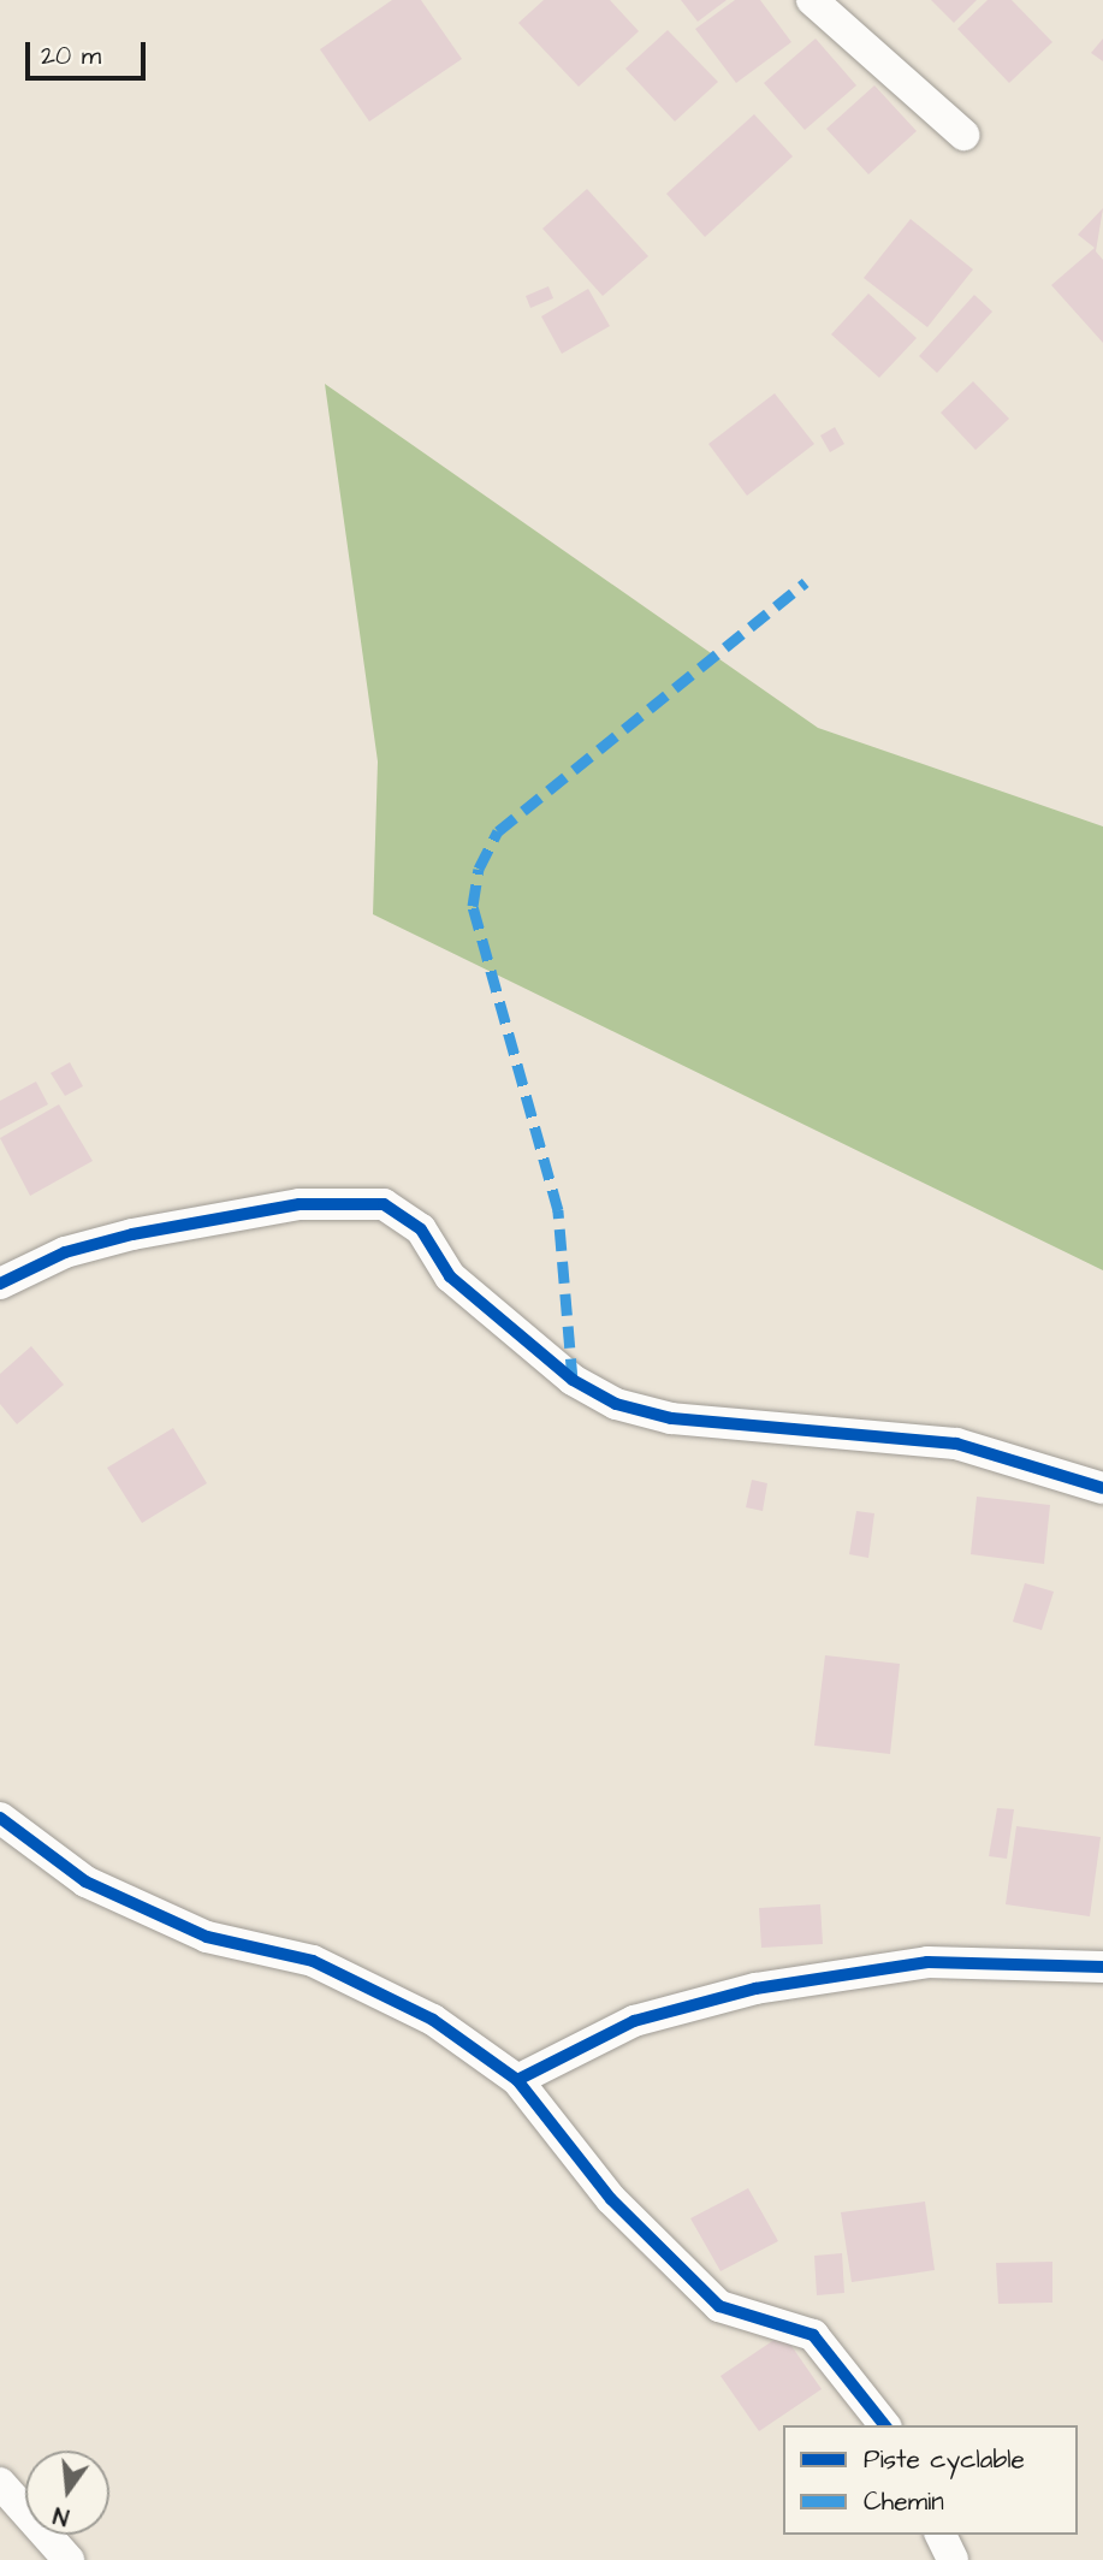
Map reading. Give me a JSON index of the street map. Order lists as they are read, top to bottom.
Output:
{
  "legend": ["Piste cyclable", "Chemin"],
  "scale_bar": "20 m",
  "north": "bottom"
}
